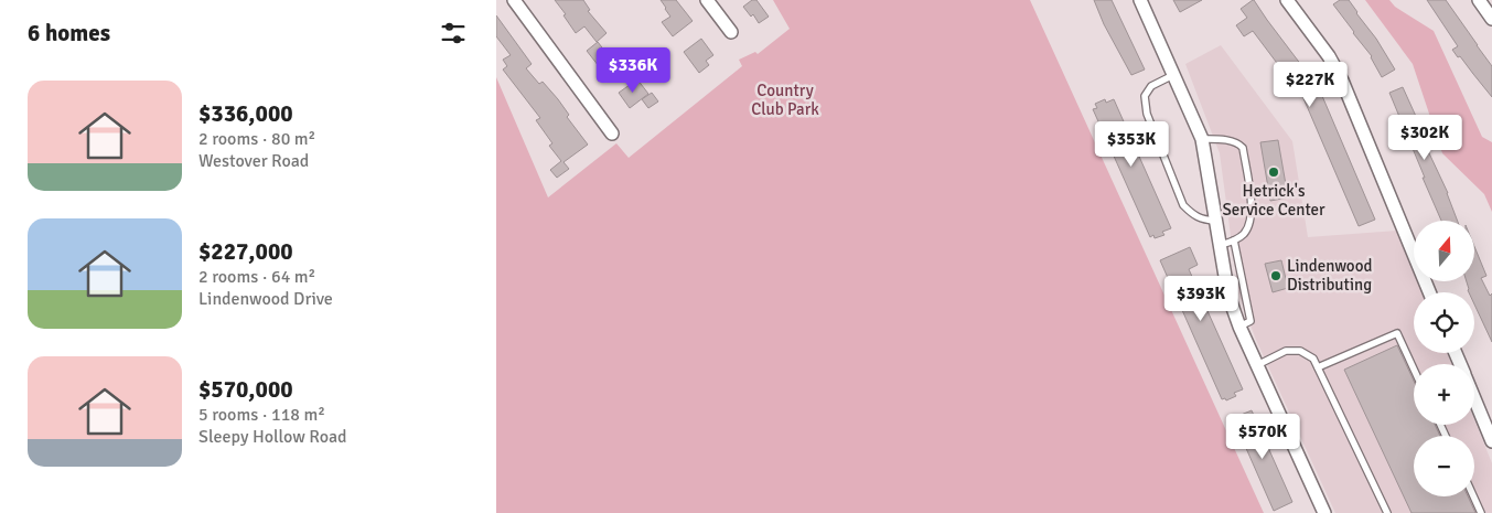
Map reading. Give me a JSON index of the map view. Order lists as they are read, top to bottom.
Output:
{
  "parks": ["Country Club Park"],
  "places": ["Hetrick's Service Center", "Lindenwood Distributing"],
  "north": "top",
  "page": {
    "heading": "6 homes",
    "price": [
      "$336K",
      "$227K",
      "$302K",
      "$353K",
      "$393K",
      "$570K"
    ],
    "list": [
      {
        "name": "$336,000",
        "note": "2 rooms · 80 m² · Westover Road"
      },
      {
        "name": "$227,000",
        "note": "2 rooms · 64 m² · Lindenwood Drive"
      },
      {
        "name": "$570,000",
        "note": "5 rooms · 118 m² · Sleepy Hollow Road"
      }
    ],
    "map_buttons": ["+", "−"]
  }
}
